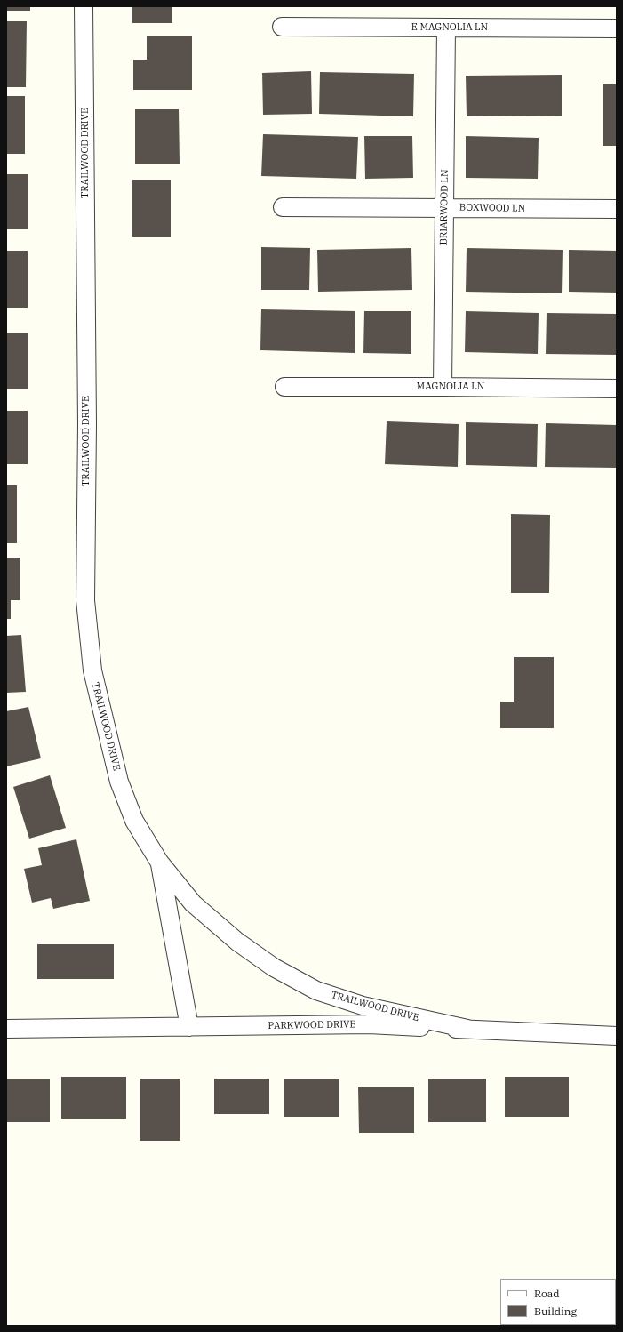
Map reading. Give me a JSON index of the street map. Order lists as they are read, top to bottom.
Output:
{
  "streets": {
    "street": [
      "E MAGNOLIA LN",
      "TRAILWOOD DRIVE",
      "BRIARWOOD LN",
      "BOXWOOD LN",
      "MAGNOLIA LN",
      "PARKWOOD DRIVE"
    ]
  },
  "crossings": [
    ["E MAGNOLIA LN", "BRIARWOOD LN"],
    ["TRAILWOOD DRIVE", "PARKWOOD DRIVE"],
    ["BRIARWOOD LN", "BOXWOOD LN"],
    ["BRIARWOOD LN", "MAGNOLIA LN"]
  ],
  "legend": ["Road", "Building"]
}
